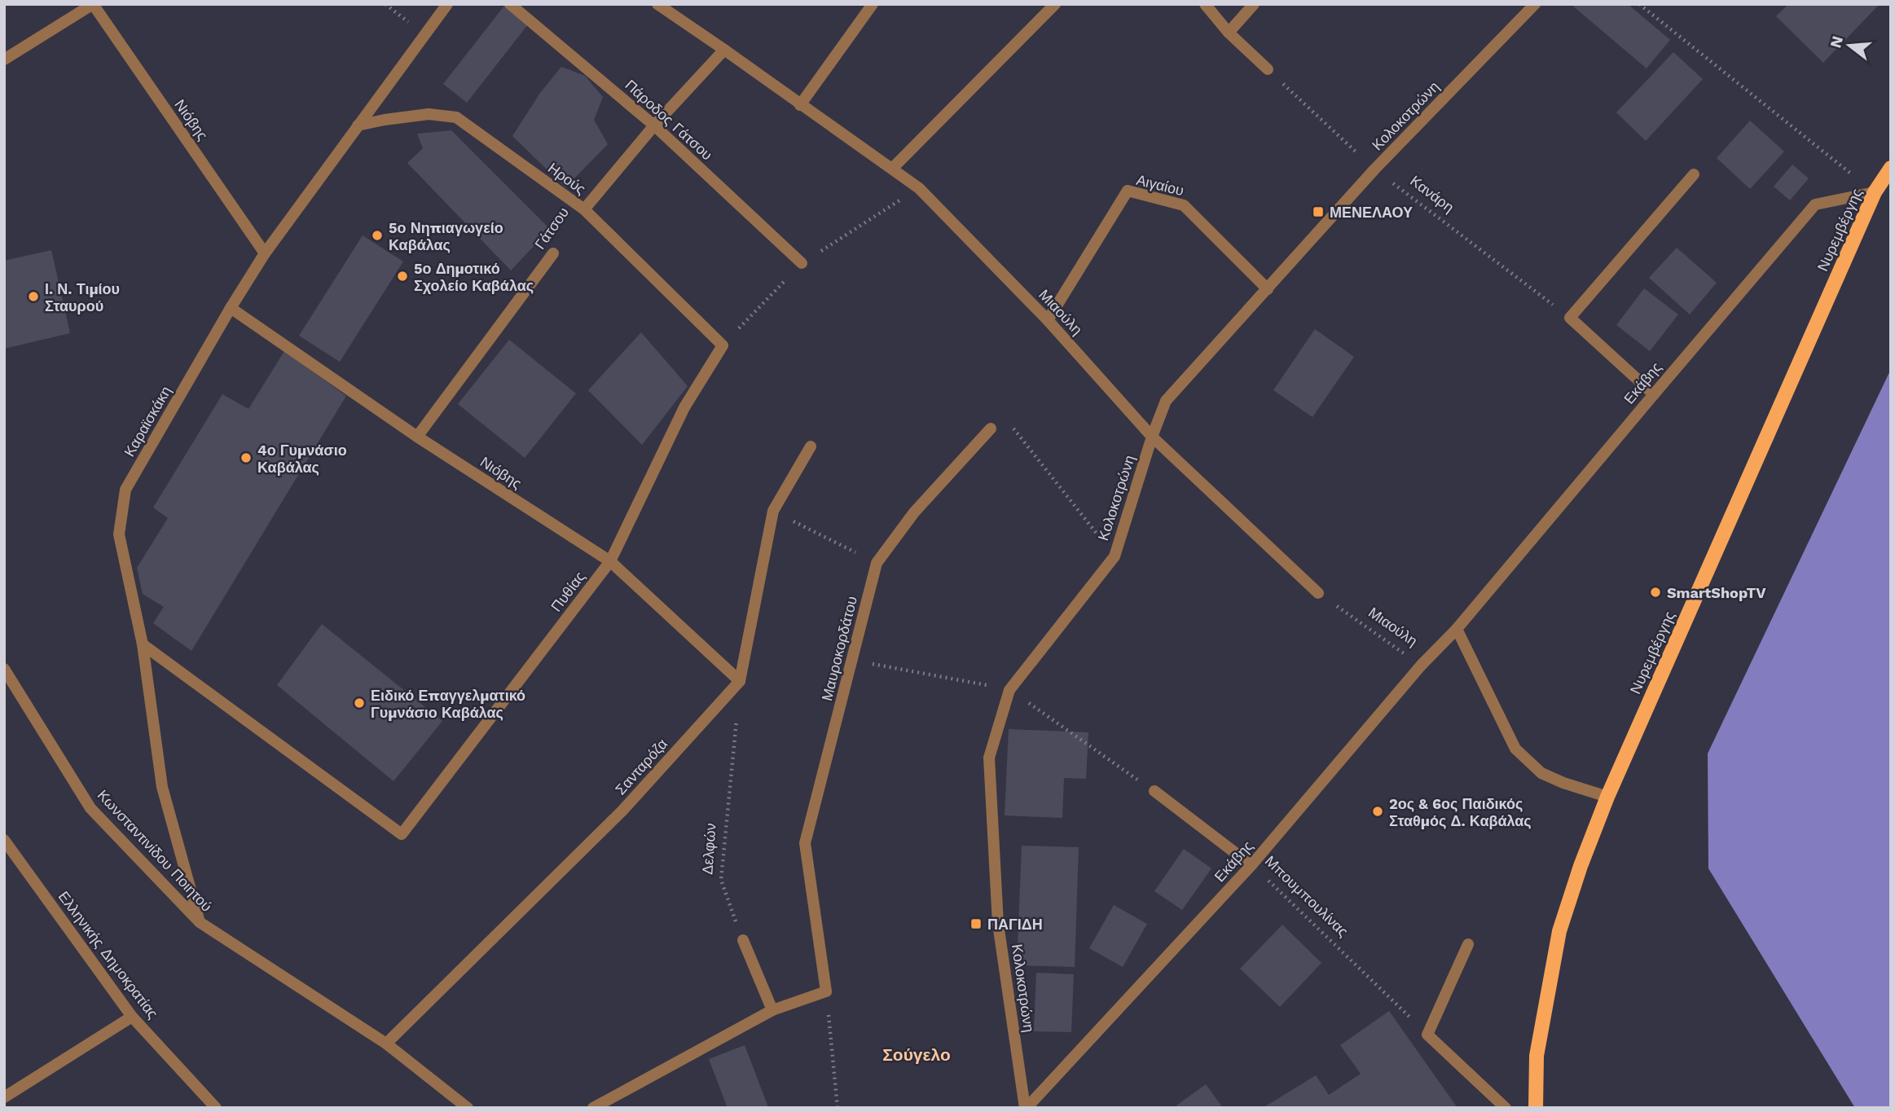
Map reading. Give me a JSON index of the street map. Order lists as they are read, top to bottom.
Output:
{
  "streets": {
    "main road": ["Νυρεμβέργης"],
    "street": [
      "Κολοκοτρώνη",
      "Νιόβης",
      "Πάροδος Γάτσου",
      "Ηρούς",
      "Αιγαίου",
      "Γάτσου",
      "Μιαούλη",
      "Εκάβης",
      "Καραϊσκάκη",
      "Πυθίας",
      "Μαυροκορδάτου",
      "Σανταρόζα",
      "Κωνσταντινίδου Ποιητού",
      "Μπουμπουλίνας",
      "Ελληνικής Δημοκρατίας"
    ],
    "path": ["Κανάρη", "Δελφών"]
  },
  "crossings": [
    ["Κολοκοτρώνη", "Αιγαίου"],
    ["Κολοκοτρώνη", "Κανάρη"],
    ["Κολοκοτρώνη", "Μιαούλη"],
    ["Κολοκοτρώνη", "Εκάβης"],
    ["Νιόβης", "Γάτσου"],
    ["Νιόβης", "Καραϊσκάκη"],
    ["Νιόβης", "Πυθίας"],
    ["Νιόβης", "Σανταρόζα"],
    ["Νιόβης", "Δελφών"],
    ["Πάροδος Γάτσου", "Γάτσου"],
    ["Ηρούς", "Γάτσου"],
    ["Ηρούς", "Καραϊσκάκη"],
    ["Ηρούς", "Πυθίας"],
    ["Αιγαίου", "Μιαούλη"],
    ["Γάτσου", "Μιαούλη"],
    ["Νυρεμβέργης", "Εκάβης"],
    ["Μιαούλη", "Εκάβης"],
    ["Εκάβης", "Μπουμπουλίνας"],
    ["Καραϊσκάκη", "Πυθίας"],
    ["Καραϊσκάκη", "Κωνσταντινίδου Ποιητού"],
    ["Σανταρόζα", "Δελφών"],
    ["Σανταρόζα", "Κωνσταντινίδου Ποιητού"]
  ],
  "districts": ["Σούγελο"],
  "places": {
    "transit": ["ΜΕΝΕΛΑΟΥ", "ΠΑΓΙΔΗ"],
    "other": [
      "5ο Νηπιαγωγείο Καβάλας",
      "5ο Δημοτικό Σχολείο Καβάλας",
      "Ι. Ν. Τιμίου Σταυρού",
      "4ο Γυμνάσιο Καβάλας",
      "SmartShopTV",
      "Ειδικό Επαγγελματικό Γυμνάσιο Καβάλας",
      "2ος & 6ος Παιδικός Σταθμός Δ. Καβάλας"
    ]
  },
  "north": "left"
}
